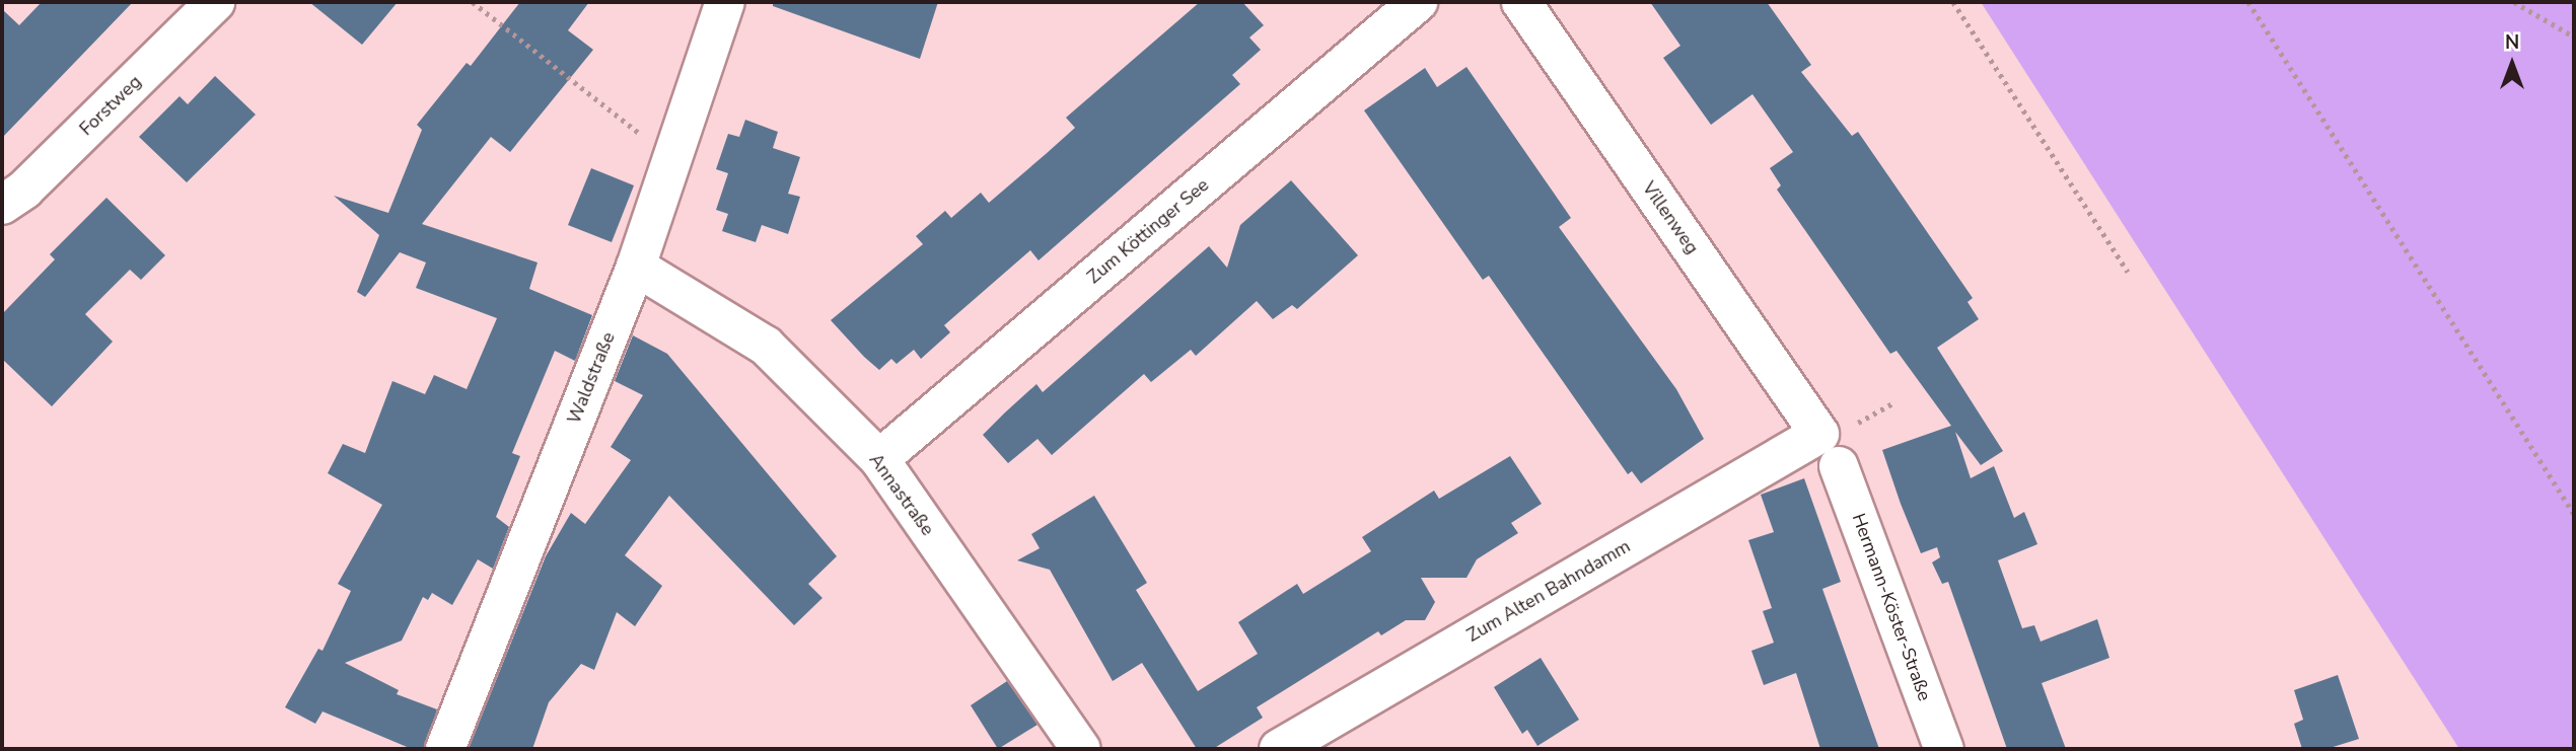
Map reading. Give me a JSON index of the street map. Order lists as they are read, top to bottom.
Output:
{
  "streets": {
    "street": [
      "Forstweg",
      "Villenweg",
      "Zum Köttinger See",
      "Waldstraße",
      "Annastraße",
      "Zum Alten Bahndamm",
      "Hermann-Köster-Straße"
    ]
  },
  "crossings": [
    ["Villenweg", "Zum Alten Bahndamm"],
    ["Zum Köttinger See", "Annastraße"],
    ["Waldstraße", "Annastraße"]
  ],
  "north": "top"
}
